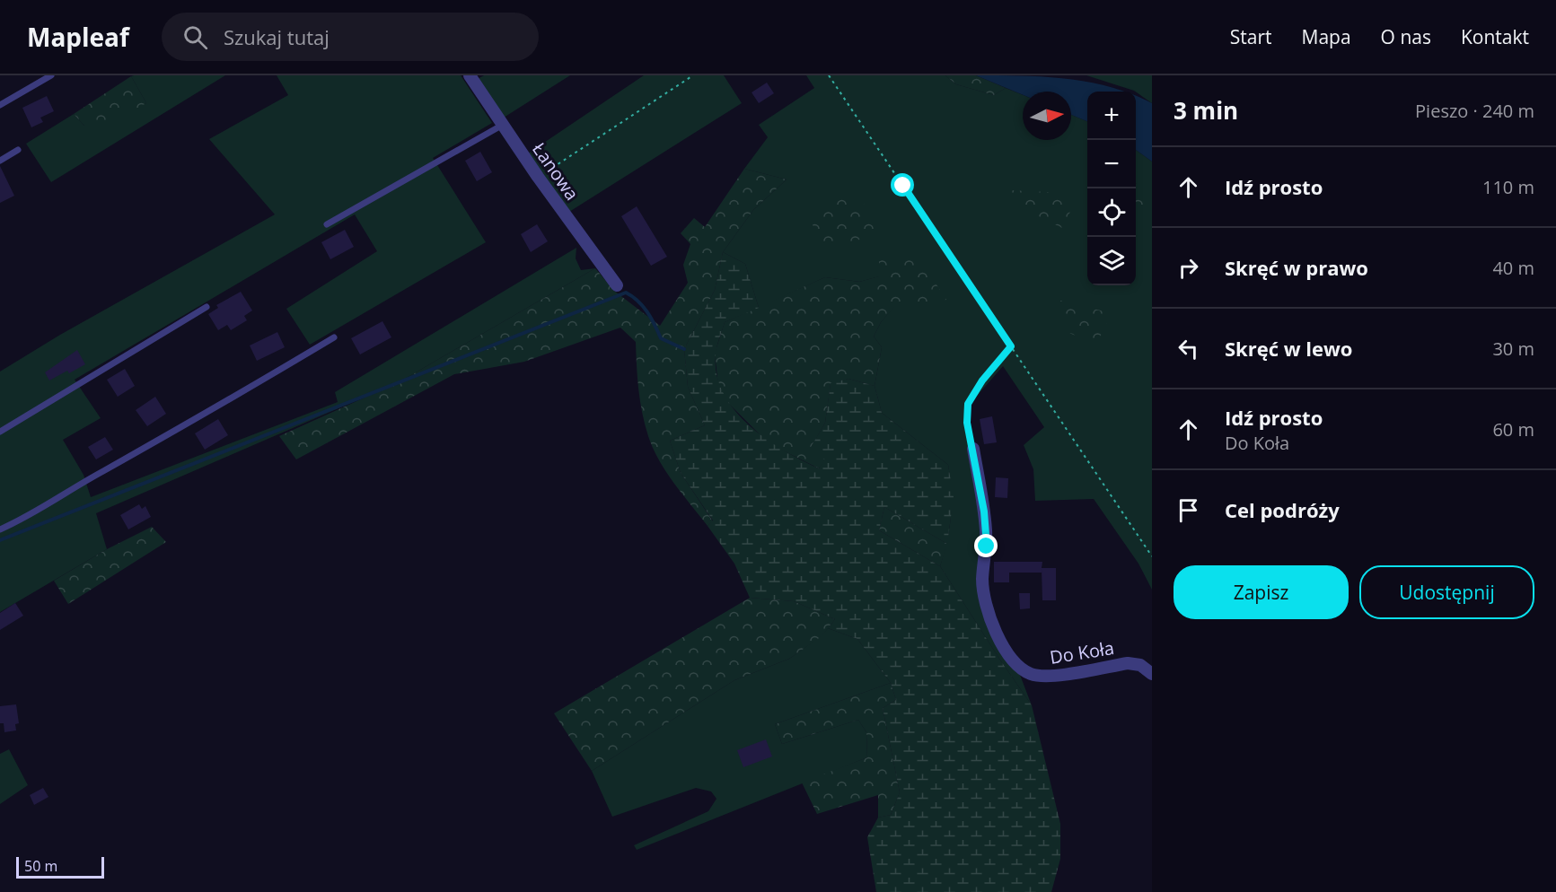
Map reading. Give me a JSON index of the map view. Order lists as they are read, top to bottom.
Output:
{
  "streets": {
    "street": ["Łanowa", "Do Koła"]
  },
  "scale_bar": "50 m",
  "north": "right",
  "page": {
    "header": "Mapleaf",
    "search": "Szukaj tutaj",
    "nav": [
      "Start",
      "Mapa",
      "O nas",
      "Kontakt"
    ],
    "heading": ["3 min", "Pieszo · 240 m"],
    "map_buttons": ["+", "−"],
    "list": [
      ["Idź prosto", "110 m"],
      ["Skręć w prawo", "40 m"],
      ["Skręć w lewo", "30 m"],
      ["Idź prosto", "Do Koła", "60 m"],
      "Cel podróży"
    ],
    "buttons": ["Zapisz", "Udostępnij"],
    "scale": "50 m"
  }
}
